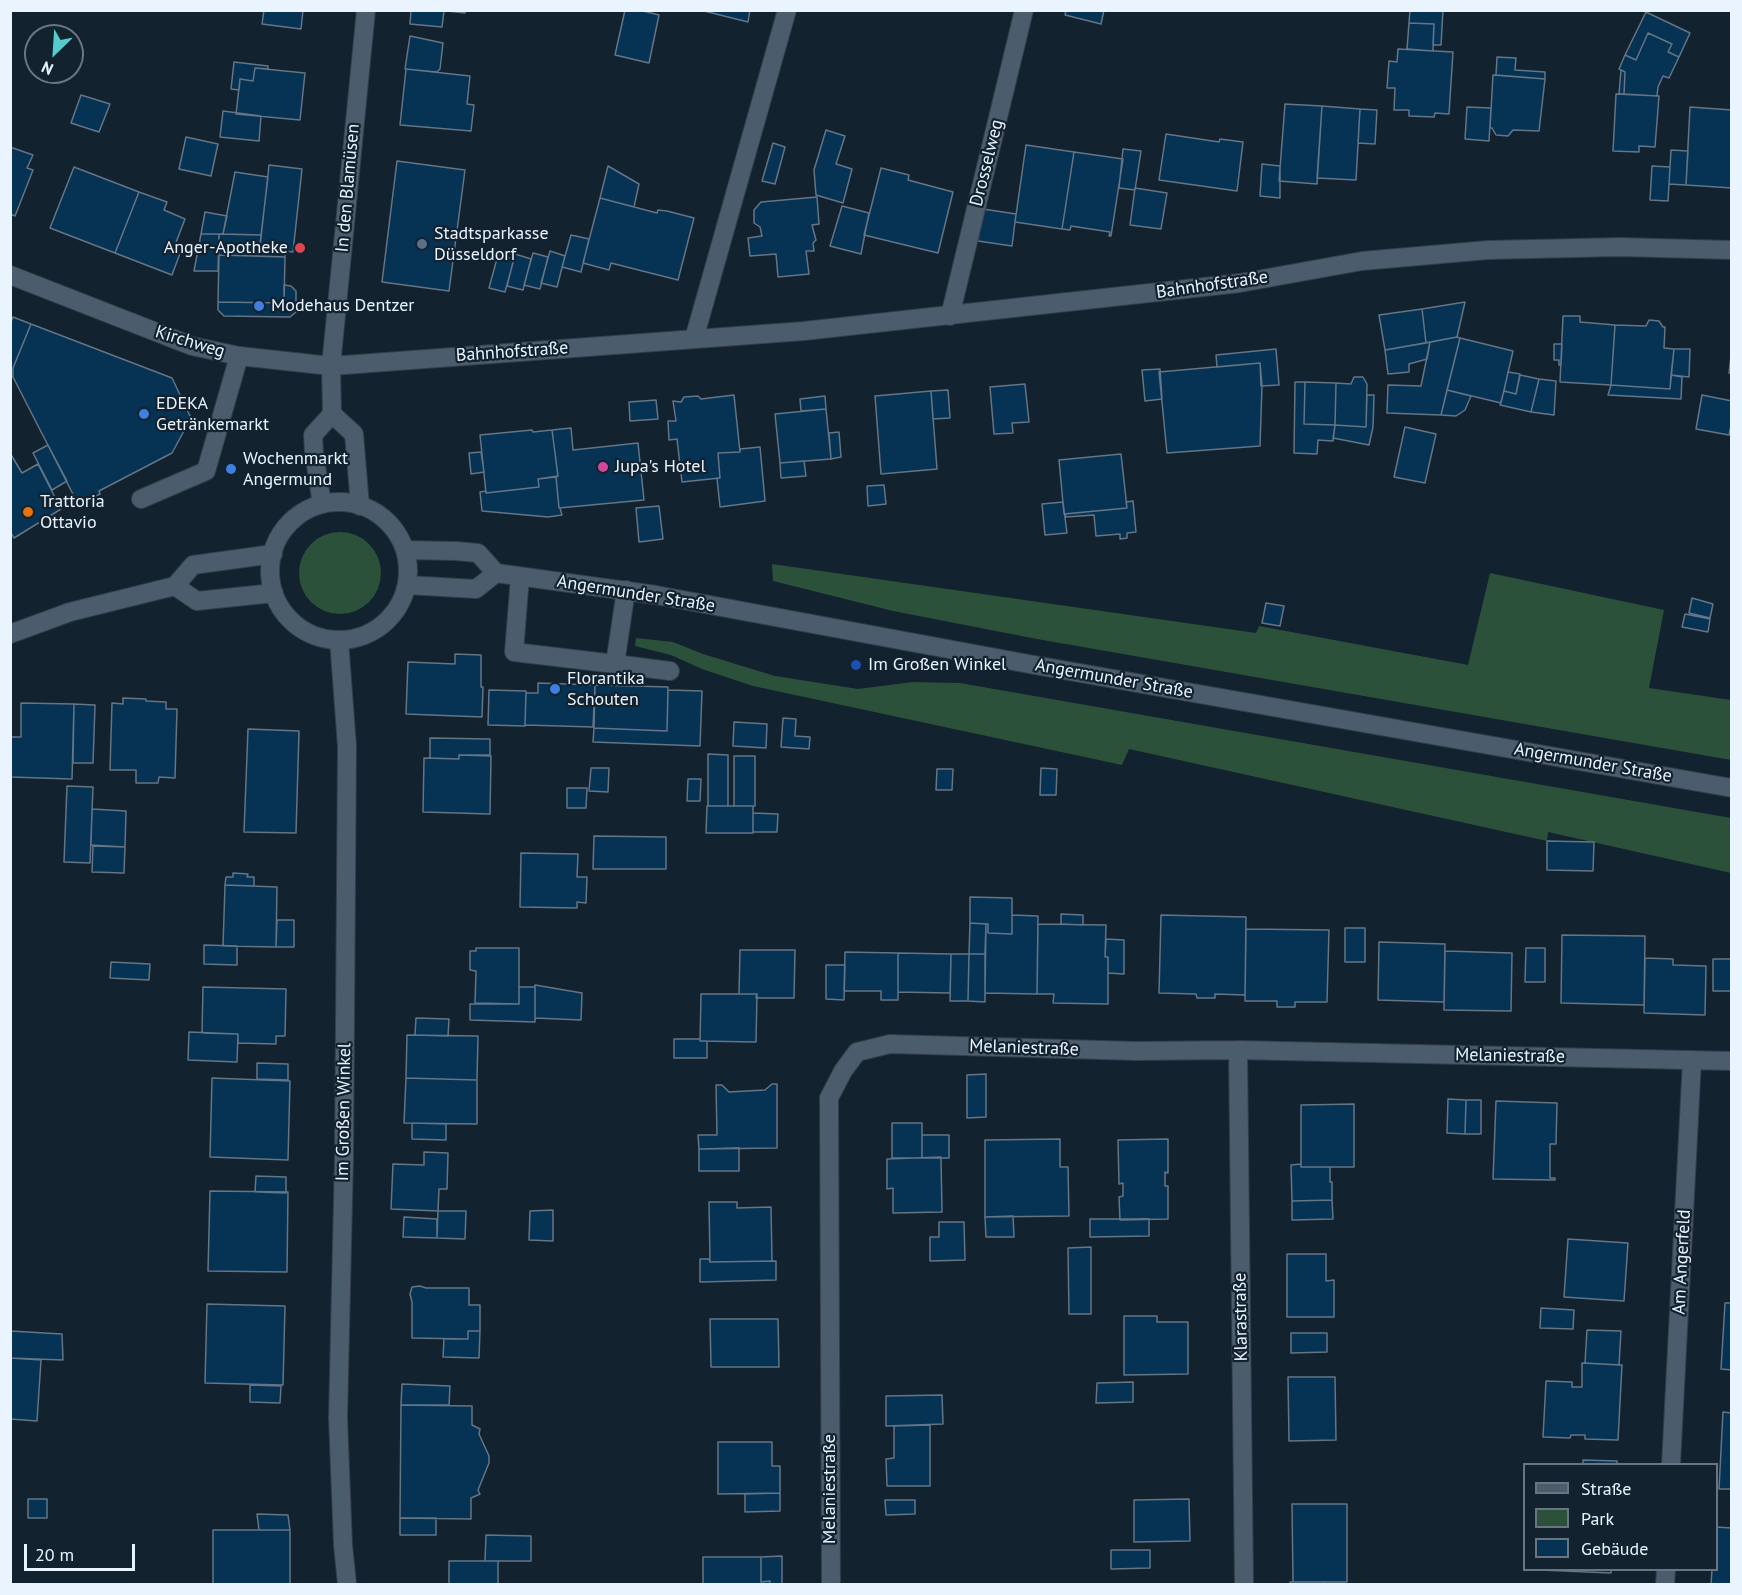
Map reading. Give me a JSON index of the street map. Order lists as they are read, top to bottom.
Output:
{
  "streets": {
    "street": [
      "Drosselweg",
      "In den Blamüsen",
      "Bahnhofstraße",
      "Kirchweg",
      "Angermunder Straße",
      "Melaniestraße",
      "Im Großen Winkel",
      "Am Angerfeld",
      "Klarastraße"
    ]
  },
  "crossings": [
    ["Drosselweg", "Bahnhofstraße"],
    ["In den Blamüsen", "Bahnhofstraße"],
    ["In den Blamüsen", "Kirchweg"],
    ["Bahnhofstraße", "Kirchweg"],
    ["Melaniestraße", "Am Angerfeld"],
    ["Melaniestraße", "Klarastraße"]
  ],
  "places": [
    "Stadtsparkasse Düsseldorf",
    "Anger-Apotheke",
    "Modehaus Dentzer",
    "EDEKA Getränkemarkt",
    "Jupa's Hotel",
    "Wochenmarkt Angermund",
    "Trattoria Ottavio",
    "Im Großen Winkel",
    "Florantika Schouten"
  ],
  "legend": ["Straße", "Park", "Gebäude"],
  "scale_bar": "20 m",
  "north": "bottom left"
}
